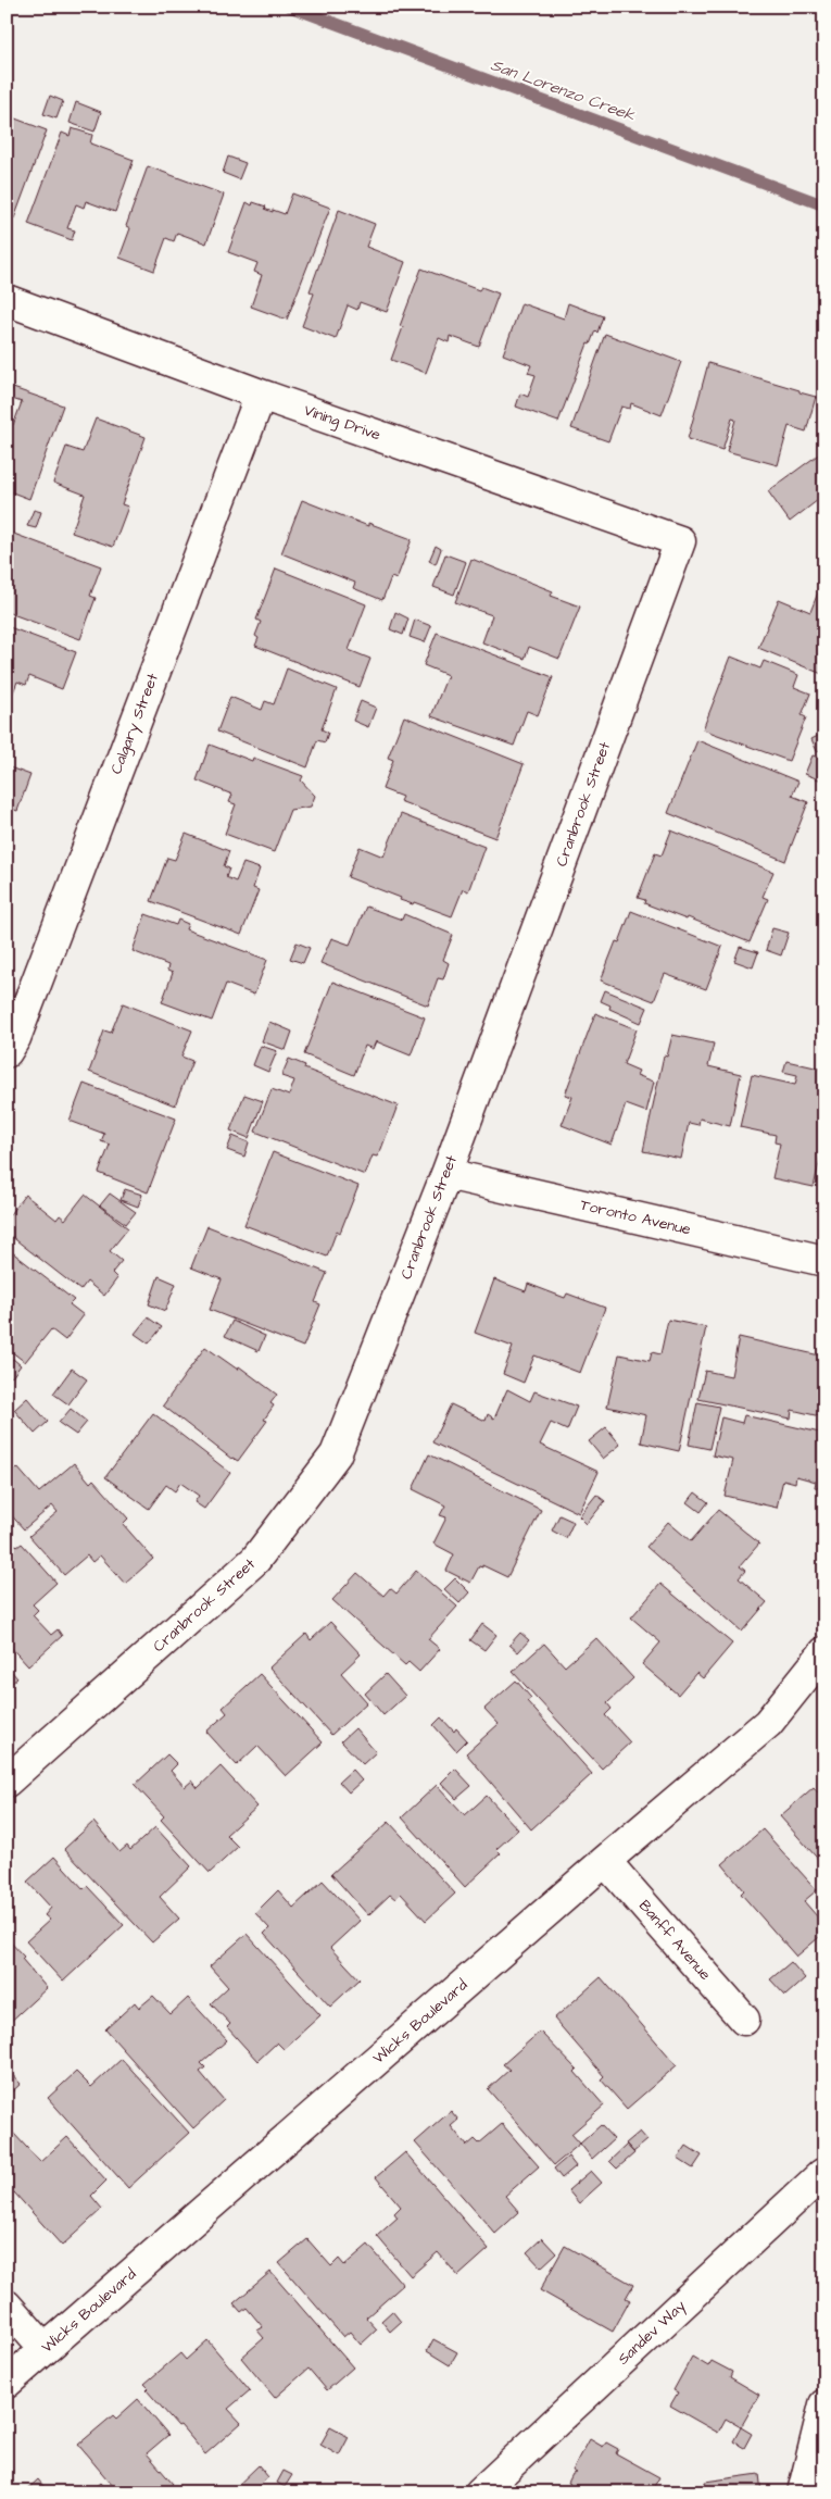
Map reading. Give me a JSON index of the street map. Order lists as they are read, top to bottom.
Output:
{
  "streets": {
    "street": [
      "Vining Drive",
      "Calgary Street",
      "Cranbrook Street",
      "Toronto Avenue",
      "Banff Avenue",
      "Wicks Boulevard",
      "Sandev Way"
    ]
  },
  "crossings": [
    ["Vining Drive", "Calgary Street"],
    ["Vining Drive", "Cranbrook Street"],
    ["Cranbrook Street", "Toronto Avenue"],
    ["Banff Avenue", "Wicks Boulevard"]
  ],
  "water": ["San Lorenzo Creek"]
}
